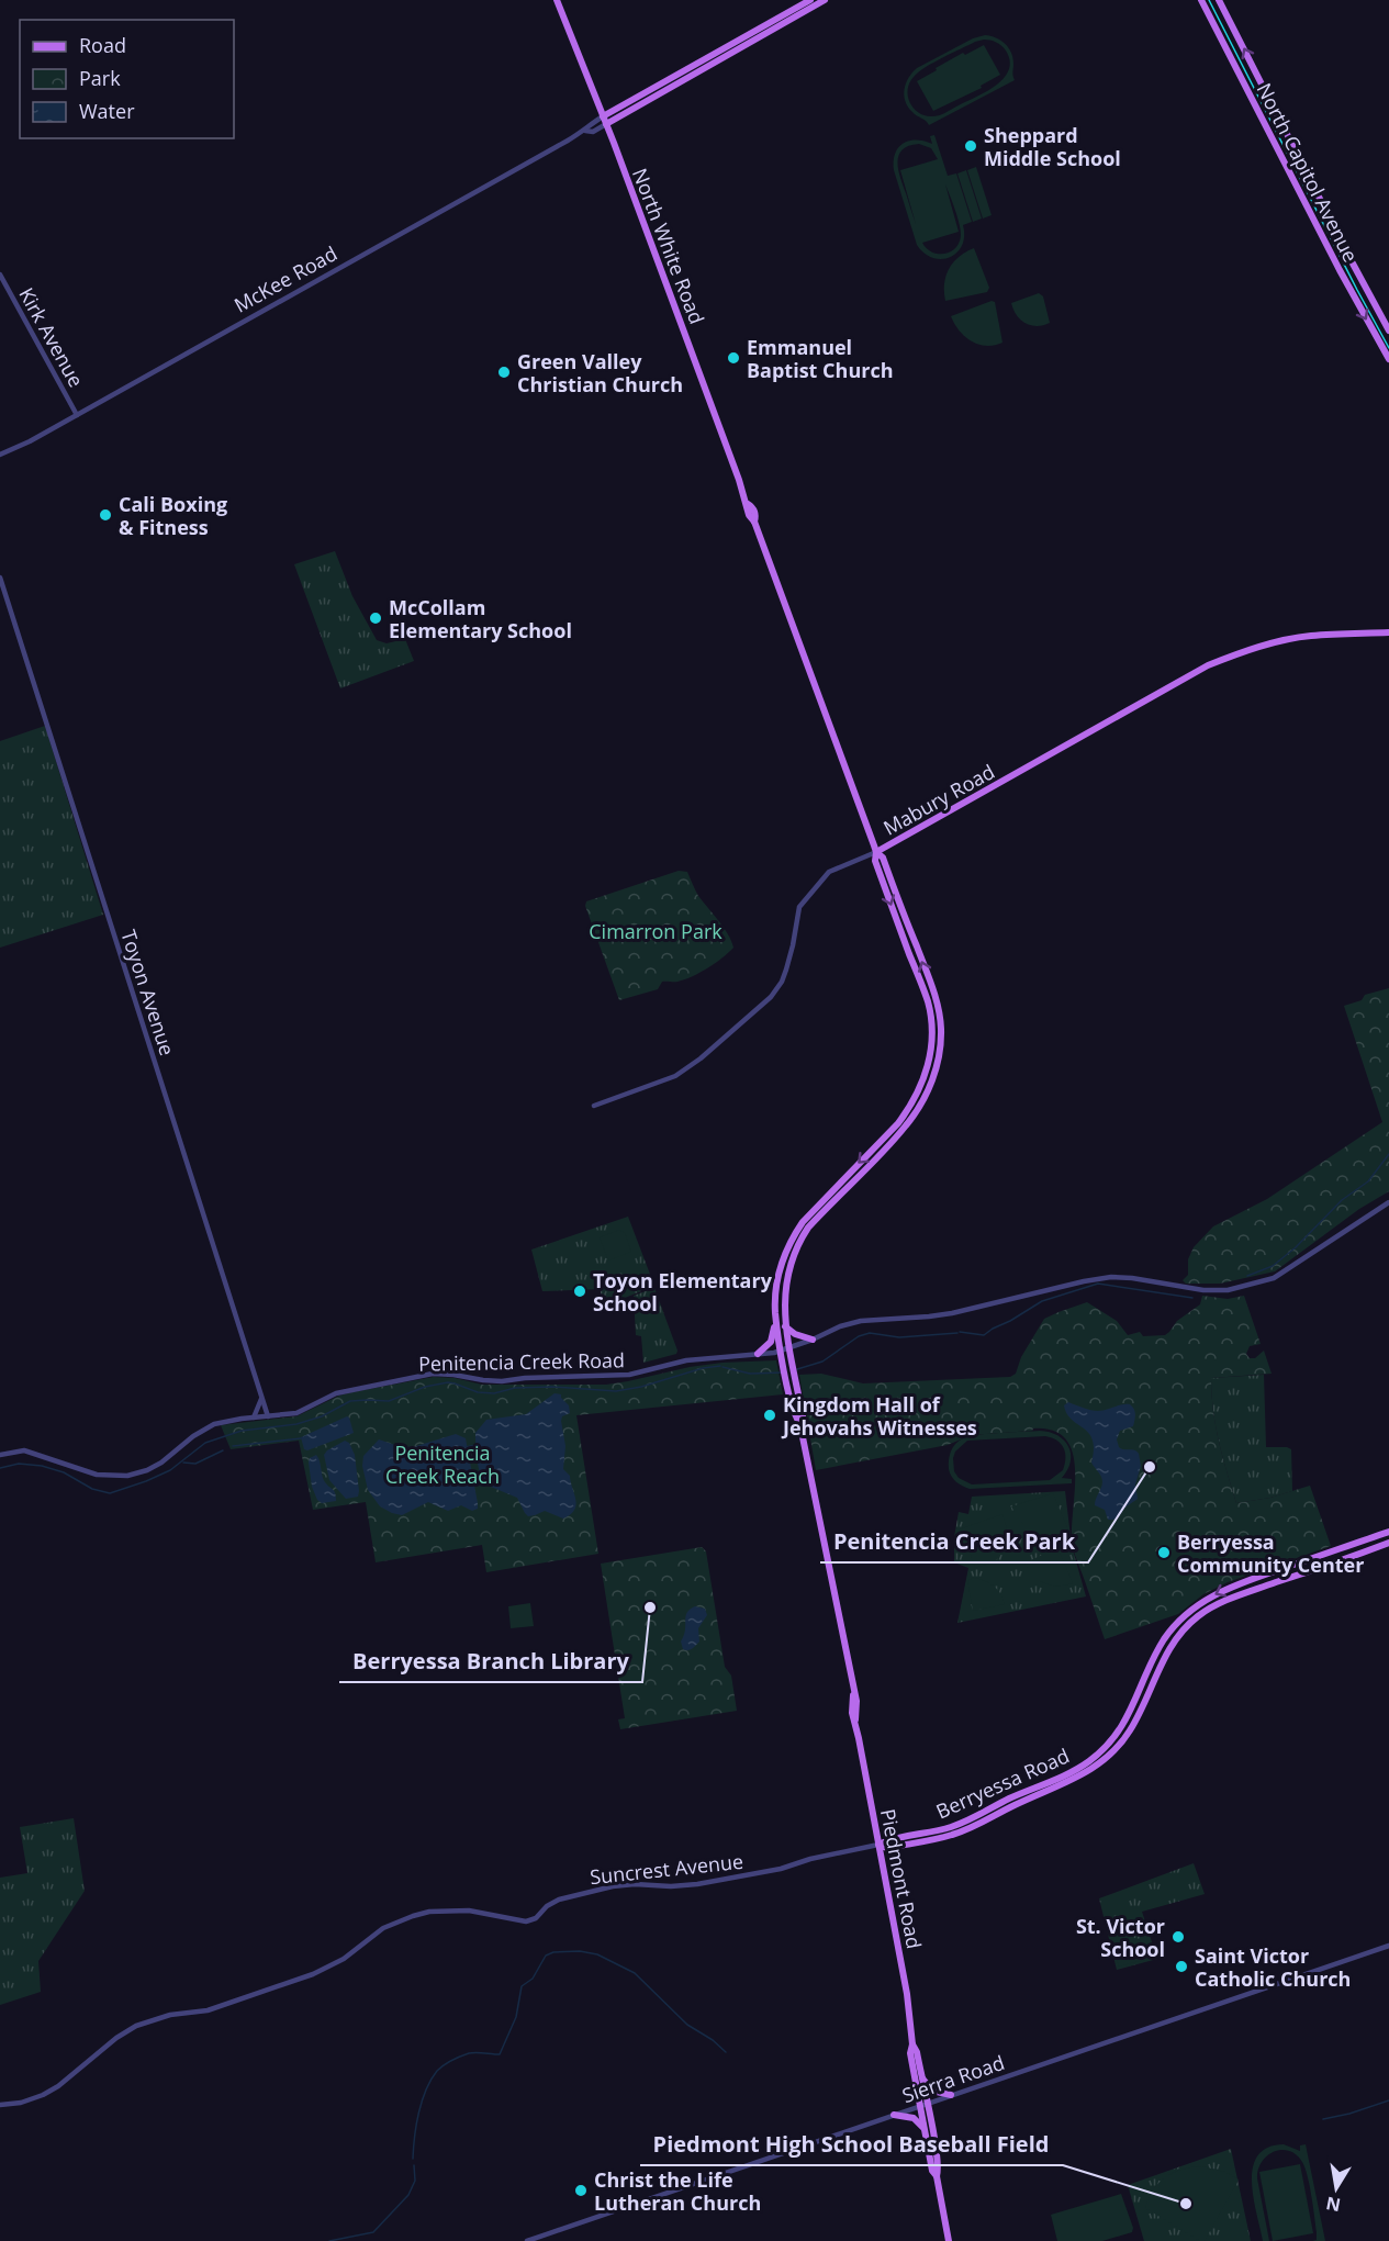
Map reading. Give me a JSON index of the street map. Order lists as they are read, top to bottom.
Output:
{
  "streets": {
    "main road": [
      "North Capitol Avenue",
      "North White Road",
      "McKee Road",
      "Mabury Road",
      "Berryessa Road",
      "Piedmont Road"
    ],
    "street": [
      "Kirk Avenue",
      "Toyon Avenue",
      "Penitencia Creek Road",
      "Suncrest Avenue",
      "Sierra Road"
    ]
  },
  "crossings": [
    ["North White Road", "McKee Road"],
    ["North White Road", "Mabury Road"],
    ["North White Road", "Penitencia Creek Road"],
    ["North White Road", "Piedmont Road"],
    ["McKee Road", "Kirk Avenue"],
    ["Toyon Avenue", "Penitencia Creek Road"],
    ["Berryessa Road", "Suncrest Avenue"],
    ["Berryessa Road", "Piedmont Road"],
    ["Suncrest Avenue", "Piedmont Road"],
    ["Piedmont Road", "Sierra Road"]
  ],
  "parks": ["Cimarron Park", "Penitencia Creek Reach"],
  "places": [
    "Sheppard Middle School",
    "Emmanuel Baptist Church",
    "Green Valley Christian Church",
    "Cali Boxing & Fitness",
    "McCollam Elementary School",
    "Toyon Elementary School",
    "Kingdom Hall of Jehovahs Witnesses",
    "Penitencia Creek Park",
    "Berryessa Community Center",
    "Berryessa Branch Library",
    "St. Victor School",
    "Saint Victor Catholic Church",
    "Christ the Life Lutheran Church",
    "Piedmont High School Baseball Field"
  ],
  "legend": ["Road", "Park", "Water"],
  "north": "bottom"
}
